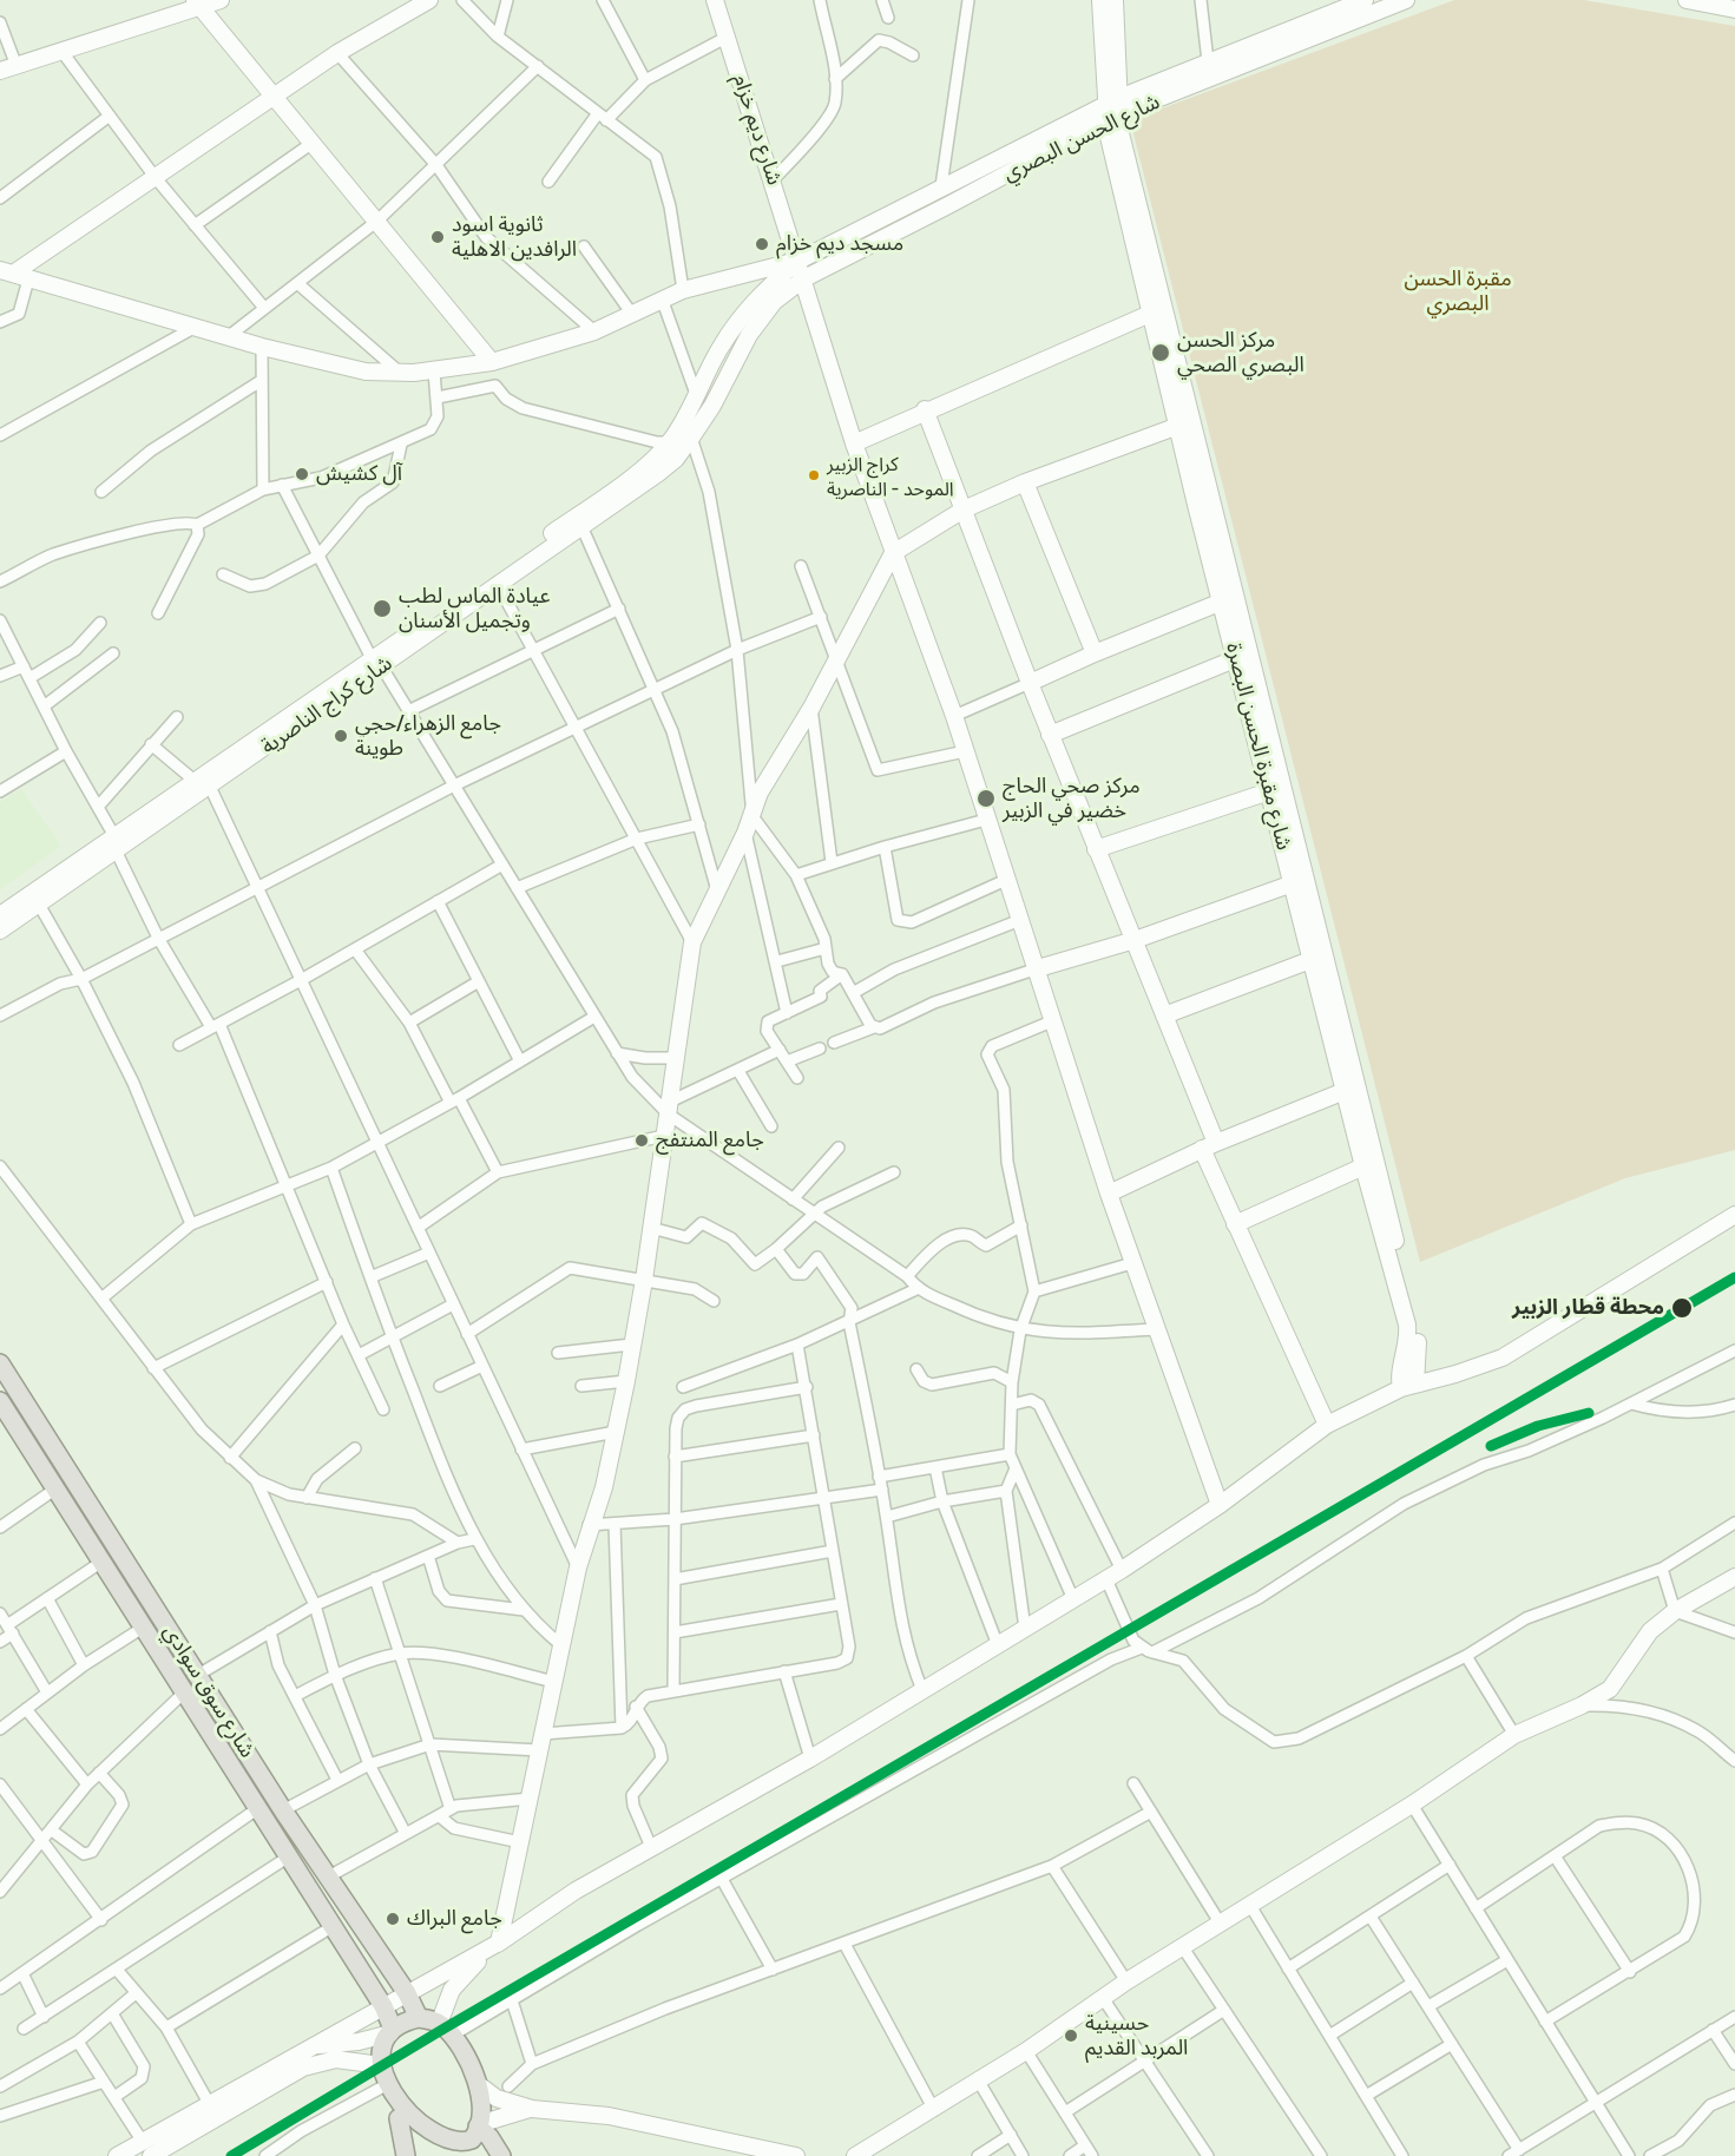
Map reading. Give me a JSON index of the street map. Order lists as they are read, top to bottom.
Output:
{
  "streets": {
    "main road": ["شارع سوق سوادي"],
    "street": [
      "شارع ديم خزام",
      "شارع الحسن البصري",
      "شارع كراج الناصرية",
      "شارع مقبرة الحسن البصرة"
    ]
  },
  "crossings": [
    ["شارع ديم خزام", "شارع الحسن البصري"],
    ["شارع ديم خزام", "شارع كراج الناصرية"],
    ["شارع الحسن البصري", "شارع كراج الناصرية"],
    ["شارع الحسن البصري", "شارع مقبرة الحسن البصرة"]
  ],
  "parks": ["مقبرة الحسن البصري"],
  "places": [
    "ثانوية اسود الرافدين الاهلية",
    "مسجد ديم خزام",
    "مركز الحسن البصري الصحي",
    "آل كشيش",
    "كراج الزبير الموحد - الناصرية",
    "عيادة الماس لطب وتجميل الأسنان",
    "جامع الزهراء/حجي طوينة",
    "مركز صحي الحاج خضير في الزبير",
    "جامع المنتفج",
    "محطة قطار الزبير",
    "جامع البراك",
    "حسينية المربد القديم"
  ]
}
